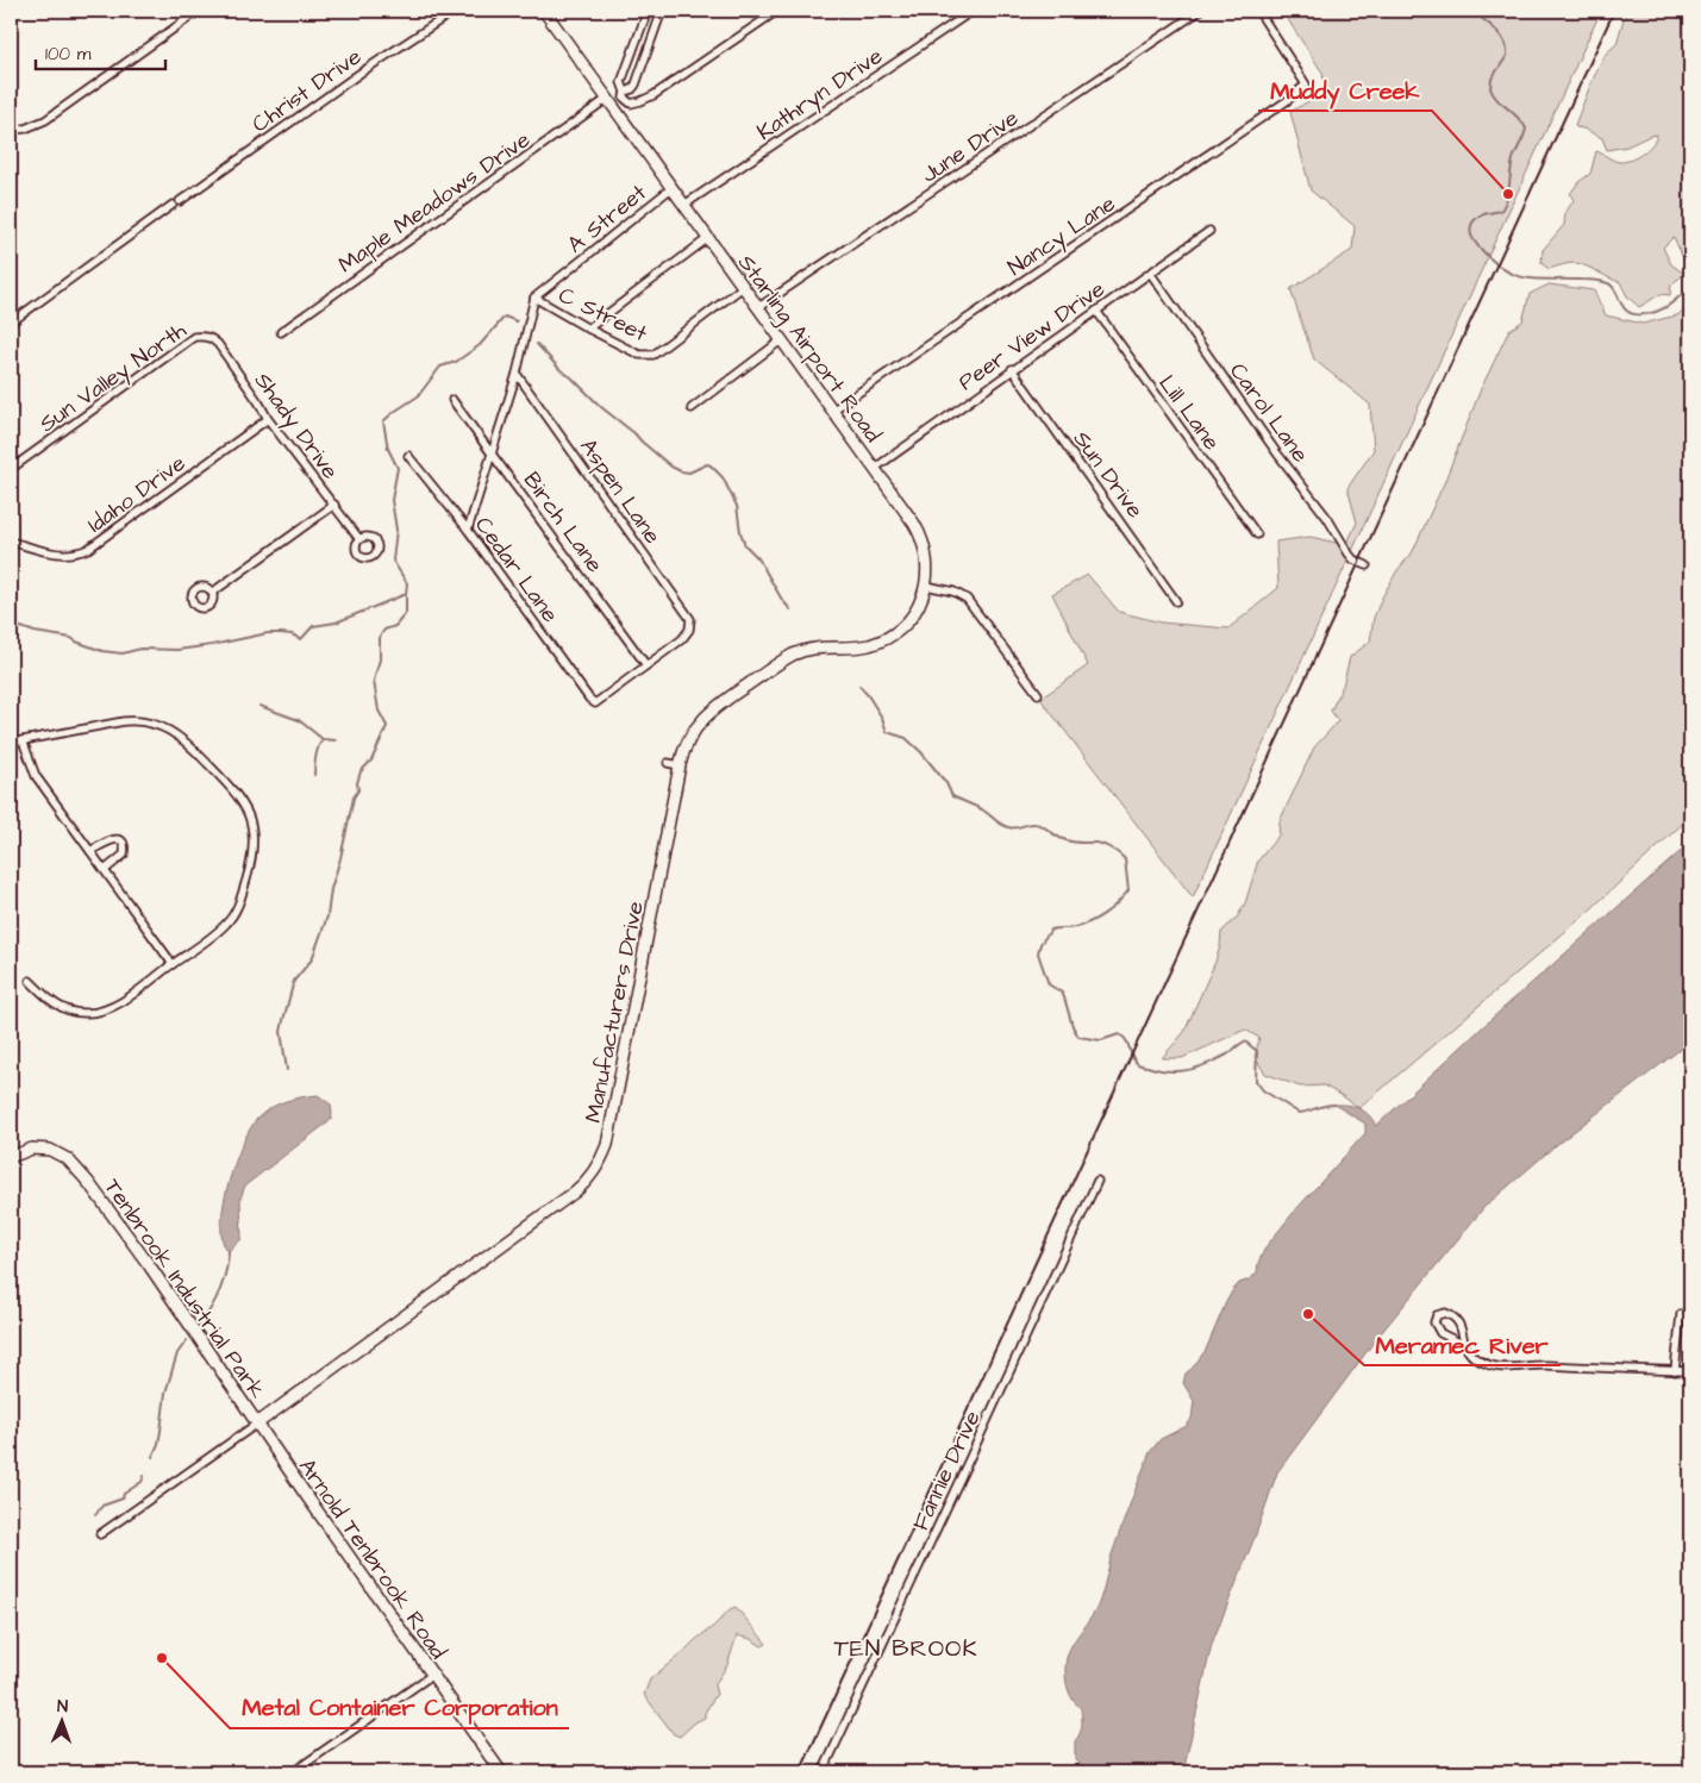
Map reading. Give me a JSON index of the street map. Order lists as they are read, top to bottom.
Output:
{
  "streets": {
    "street": [
      "Christ Drive",
      "Kathryn Drive",
      "June Drive",
      "Maple Meadows Drive",
      "A Street",
      "Nancy Lane",
      "C Street",
      "Peer View Drive",
      "Starling Airport Road",
      "Sun Valley North",
      "Lill Lane",
      "Carol Lane",
      "Shady Drive",
      "Sun Drive",
      "Aspen Lane",
      "Idaho Drive",
      "Birch Lane",
      "Cedar Lane",
      "Manufacturers Drive",
      "Tenbrook Industrial Park",
      "Fannie Drive",
      "Arnold Tenbrook Road"
    ]
  },
  "crossings": [
    ["Kathryn Drive", "Starling Airport Road"],
    ["June Drive", "Starling Airport Road"],
    ["Maple Meadows Drive", "Starling Airport Road"],
    ["A Street", "C Street"],
    ["A Street", "Starling Airport Road"],
    ["Nancy Lane", "Starling Airport Road"],
    ["C Street", "Starling Airport Road"],
    ["Peer View Drive", "Starling Airport Road"],
    ["Peer View Drive", "Lill Lane"],
    ["Peer View Drive", "Carol Lane"],
    ["Peer View Drive", "Sun Drive"],
    ["Starling Airport Road", "Manufacturers Drive"],
    ["Sun Valley North", "Shady Drive"],
    ["Shady Drive", "Idaho Drive"],
    ["Aspen Lane", "Birch Lane"],
    ["Aspen Lane", "Cedar Lane"],
    ["Birch Lane", "Cedar Lane"],
    ["Manufacturers Drive", "Tenbrook Industrial Park"],
    ["Manufacturers Drive", "Arnold Tenbrook Road"],
    ["Tenbrook Industrial Park", "Arnold Tenbrook Road"]
  ],
  "districts": ["TEN BROOK"],
  "places": ["Muddy Creek", "Meramec River", "Metal Container Corporation"],
  "scale_bar": "100 m",
  "north": "top"
}
